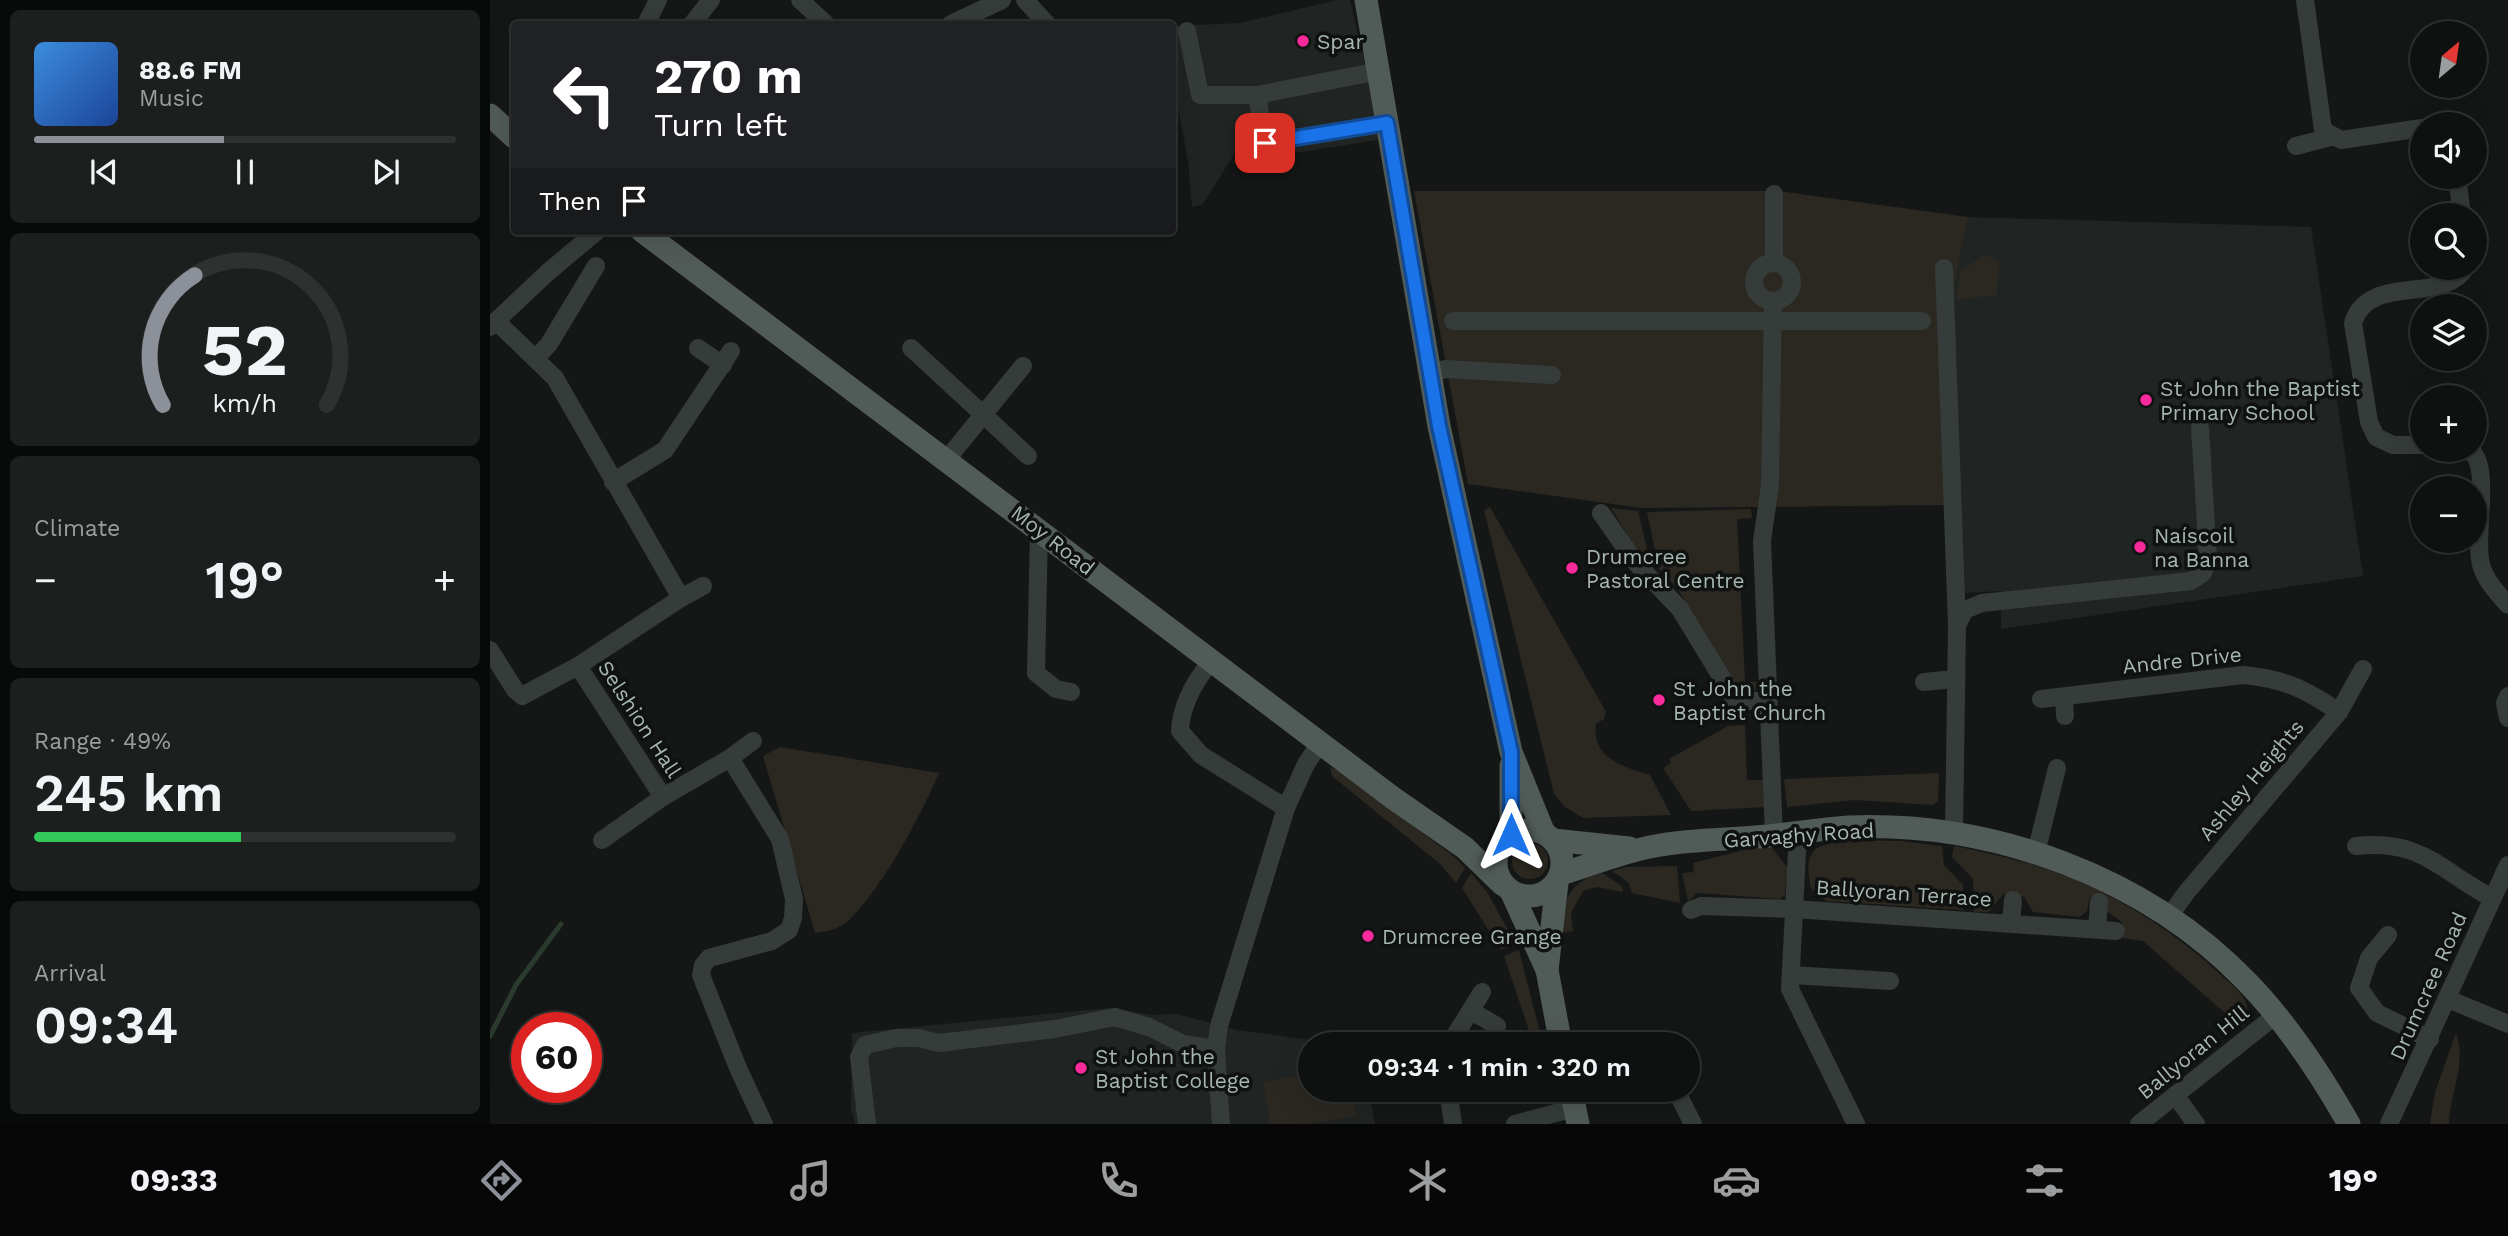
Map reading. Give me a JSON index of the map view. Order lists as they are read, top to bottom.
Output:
{
  "streets": {
    "main road": ["Moy Road", "Garvaghy Road"],
    "street": [
      "Andre Drive",
      "Selshion Hall",
      "Ashley Heights",
      "Ballyoran Terrace",
      "Drumcree Road",
      "Ballyoran Hill"
    ]
  },
  "crossings": [
    ["Moy Road", "Garvaghy Road"],
    ["Andre Drive", "Ashley Heights"],
    ["Ashley Heights", "Garvaghy Road"],
    ["Garvaghy Road", "Ballyoran Hill"]
  ],
  "places": [
    "Spar",
    "St John the Baptist Primary School",
    "Naíscoil na Banna",
    "Drumcree Pastoral Centre",
    "St John the Baptist Church",
    "Drumcree Grange",
    "St John the Baptist College"
  ],
  "north": "top right",
  "page": {
    "map_buttons": ["+", "−"],
    "turn": ["270 m", "Turn left"],
    "song": ["88.6 FM", "Music"],
    "then": "Then",
    "tile": [
      "Climate",
      ["Range · 49%", "245 km"],
      ["Arrival", "09:34"]
    ],
    "heat": ["−", "19°", "+"],
    "limit": "60",
    "trip": "09:34 · 1 min · 320 m",
    "tabs": ["09:33", "19°"],
    "gauge": ["52", "km/h"]
  }
}
